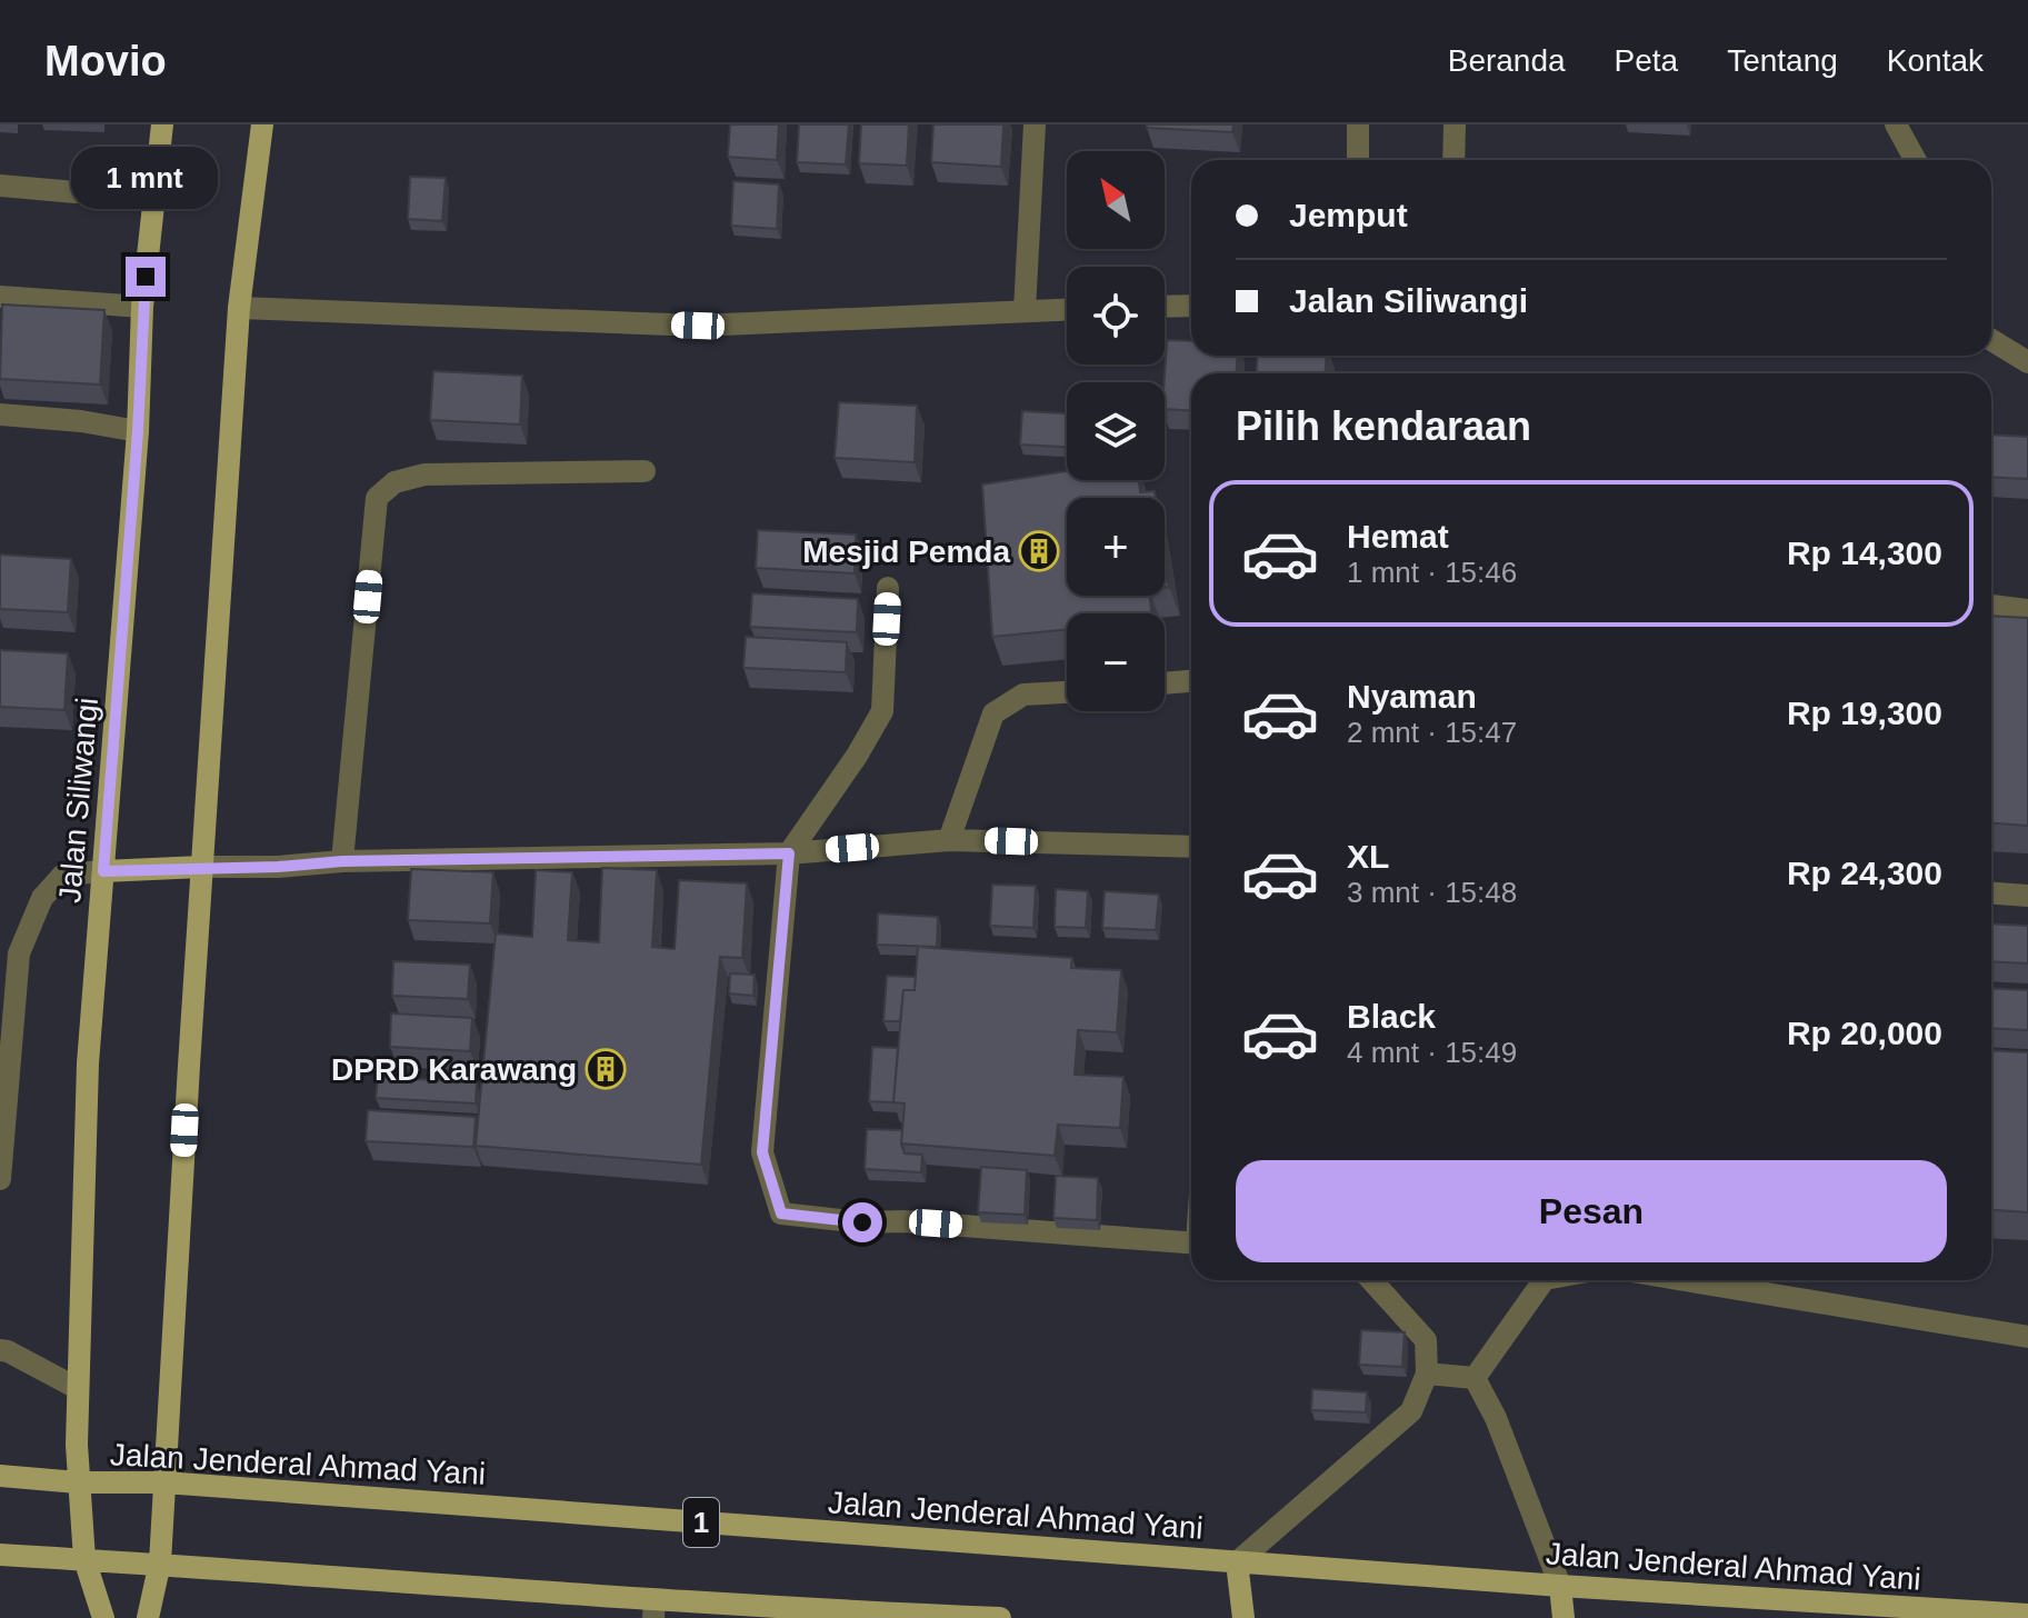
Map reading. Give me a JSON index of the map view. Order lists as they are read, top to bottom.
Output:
{
  "streets": {
    "main road": ["Jalan Siliwangi", "Jalan Jenderal Ahmad Yani", "1"]
  },
  "crossings": [
    ["Jalan Siliwangi", "Jalan Jenderal Ahmad Yani"]
  ],
  "places": {
    "building": ["Mesjid Pemda", "DPRD Karawang"]
  },
  "north": "top left",
  "page": {
    "header": "Movio",
    "nav": [
      "Beranda",
      "Peta",
      "Tentang",
      "Kontak"
    ],
    "bubble": "1 mnt",
    "map_buttons": ["+", "−"],
    "banner": ["Jemput", "Jalan Siliwangi"],
    "heading": "Pilih kendaraan",
    "list": [
      {
        "name": "Hemat",
        "note": "1 mnt · 15:46",
        "value": "Rp 14,300"
      },
      {
        "name": "Nyaman",
        "note": "2 mnt · 15:47",
        "value": "Rp 19,300"
      },
      {
        "name": "XL",
        "note": "3 mnt · 15:48",
        "value": "Rp 24,300"
      },
      {
        "name": "Black",
        "note": "4 mnt · 15:49",
        "value": "Rp 20,000"
      }
    ],
    "buttons": "Pesan"
  }
}
